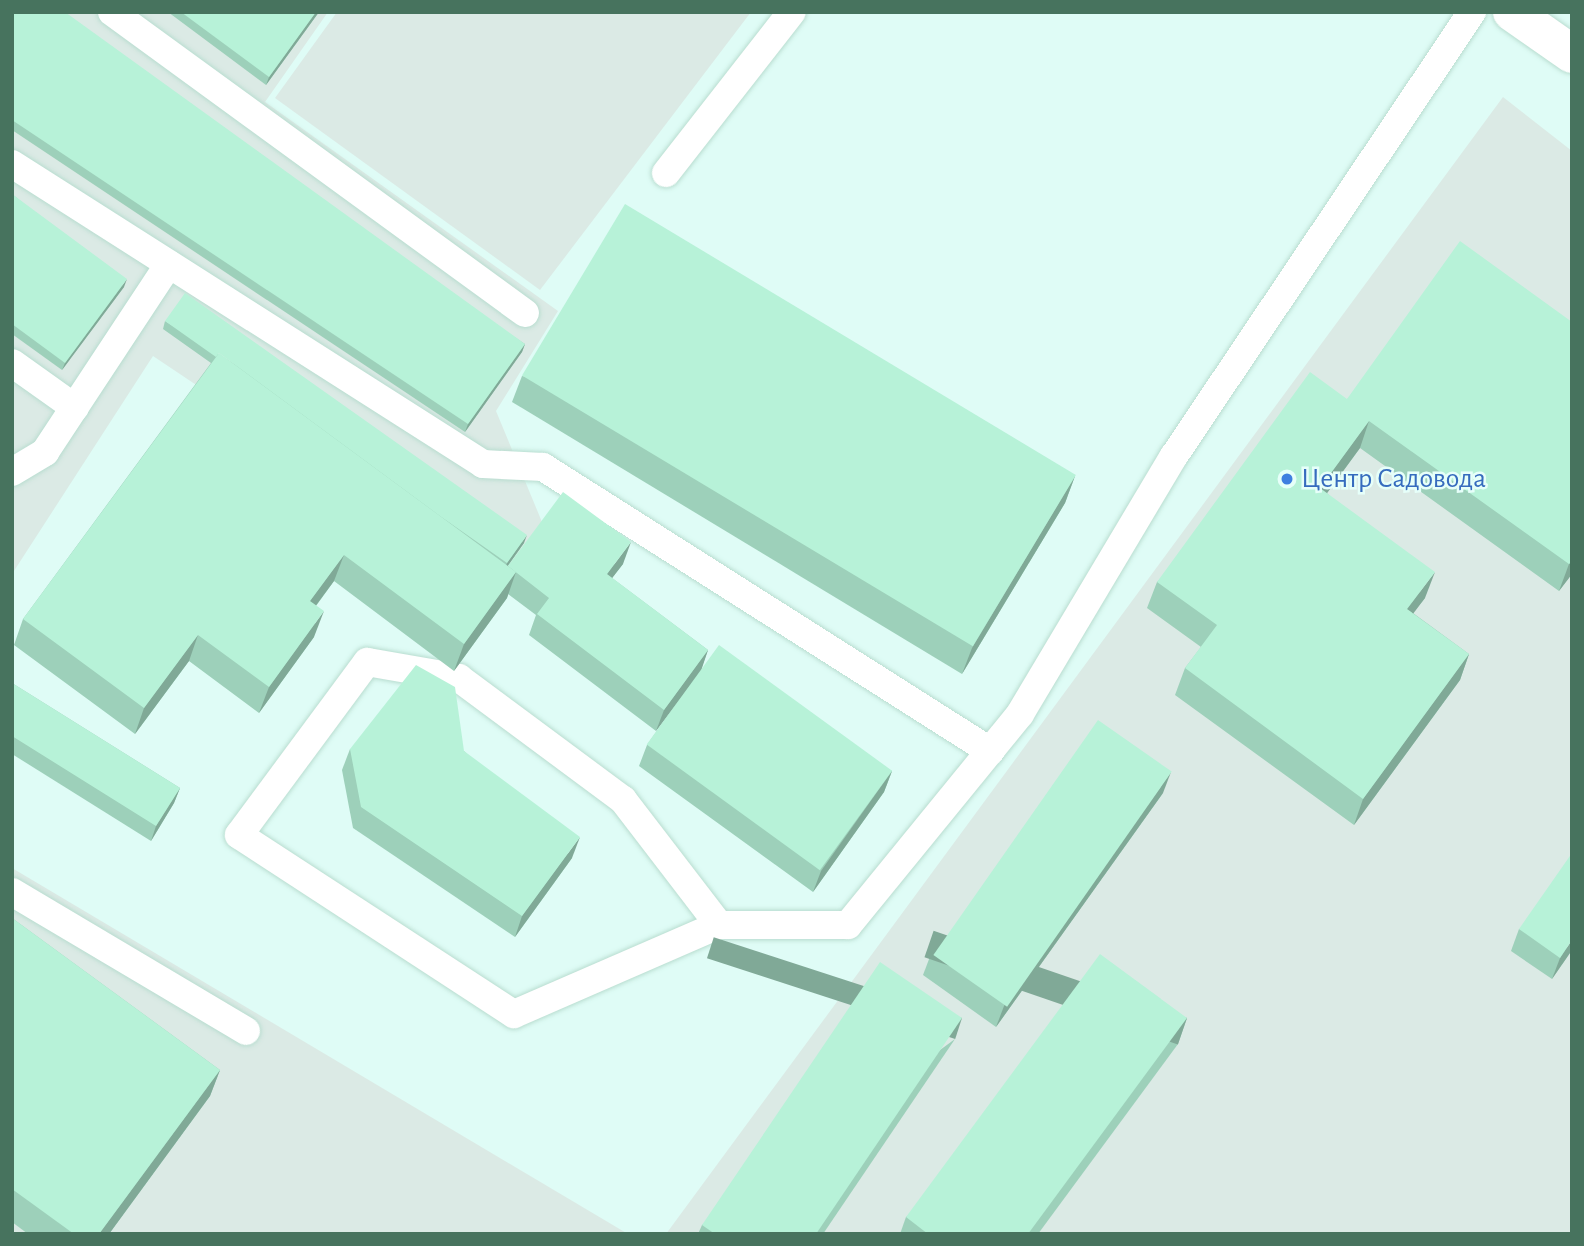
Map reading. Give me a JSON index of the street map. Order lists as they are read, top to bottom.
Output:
{
  "places": ["Центр Садовода"]
}
